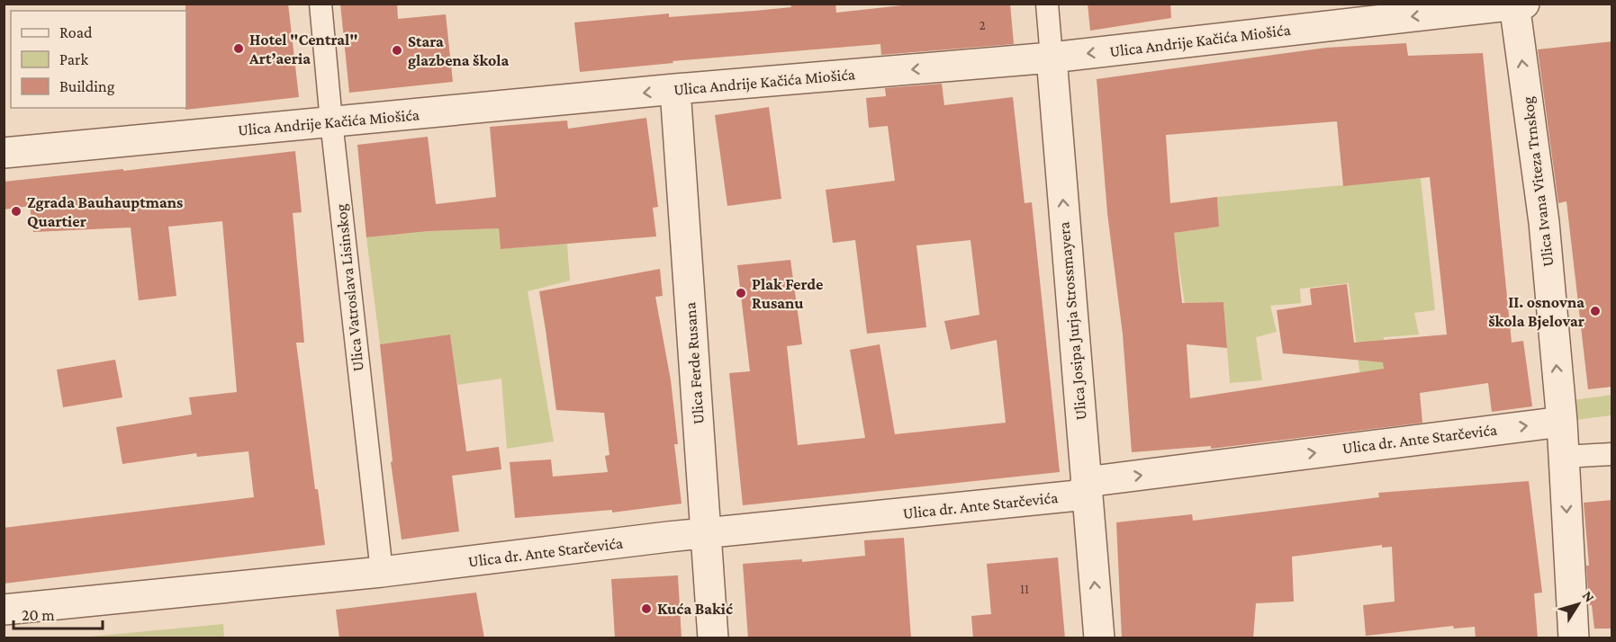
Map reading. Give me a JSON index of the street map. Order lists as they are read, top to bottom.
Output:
{
  "streets": {
    "street": [
      "Ulica Andrije Kačića Miošića",
      "Ulica Ivana Viteza Trnskog",
      "Ulica Vatroslava Lisinskog",
      "Ulica Josipa Jurja Strossmayera",
      "Ulica Ferde Rusana",
      "Ulica dr. Ante Starčevića"
    ]
  },
  "crossings": [
    ["Ulica Andrije Kačića Miošića", "Ulica Ivana Viteza Trnskog"],
    ["Ulica Andrije Kačića Miošića", "Ulica Vatroslava Lisinskog"],
    ["Ulica Andrije Kačića Miošića", "Ulica Josipa Jurja Strossmayera"],
    ["Ulica Andrije Kačića Miošića", "Ulica Ferde Rusana"],
    ["Ulica Ivana Viteza Trnskog", "Ulica dr. Ante Starčevića"],
    ["Ulica Vatroslava Lisinskog", "Ulica dr. Ante Starčevića"],
    ["Ulica Josipa Jurja Strossmayera", "Ulica dr. Ante Starčevića"],
    ["Ulica Ferde Rusana", "Ulica dr. Ante Starčevića"]
  ],
  "one_way": ["Ulica Andrije Kačića Miošića", "Ulica Josipa Jurja Strossmayera"],
  "places": [
    "Hotel \"Central\" Art’aeria",
    "Stara glazbena škola",
    "Zgrada Bauhauptmans Quartier",
    "Plak Ferde Rusanu",
    "II. osnovna škola Bjelovar",
    "Kuća Bakić"
  ],
  "house_numbers": ["2", "11"],
  "legend": ["Road", "Park", "Building"],
  "scale_bar": "20 m",
  "north": "top right"
}
